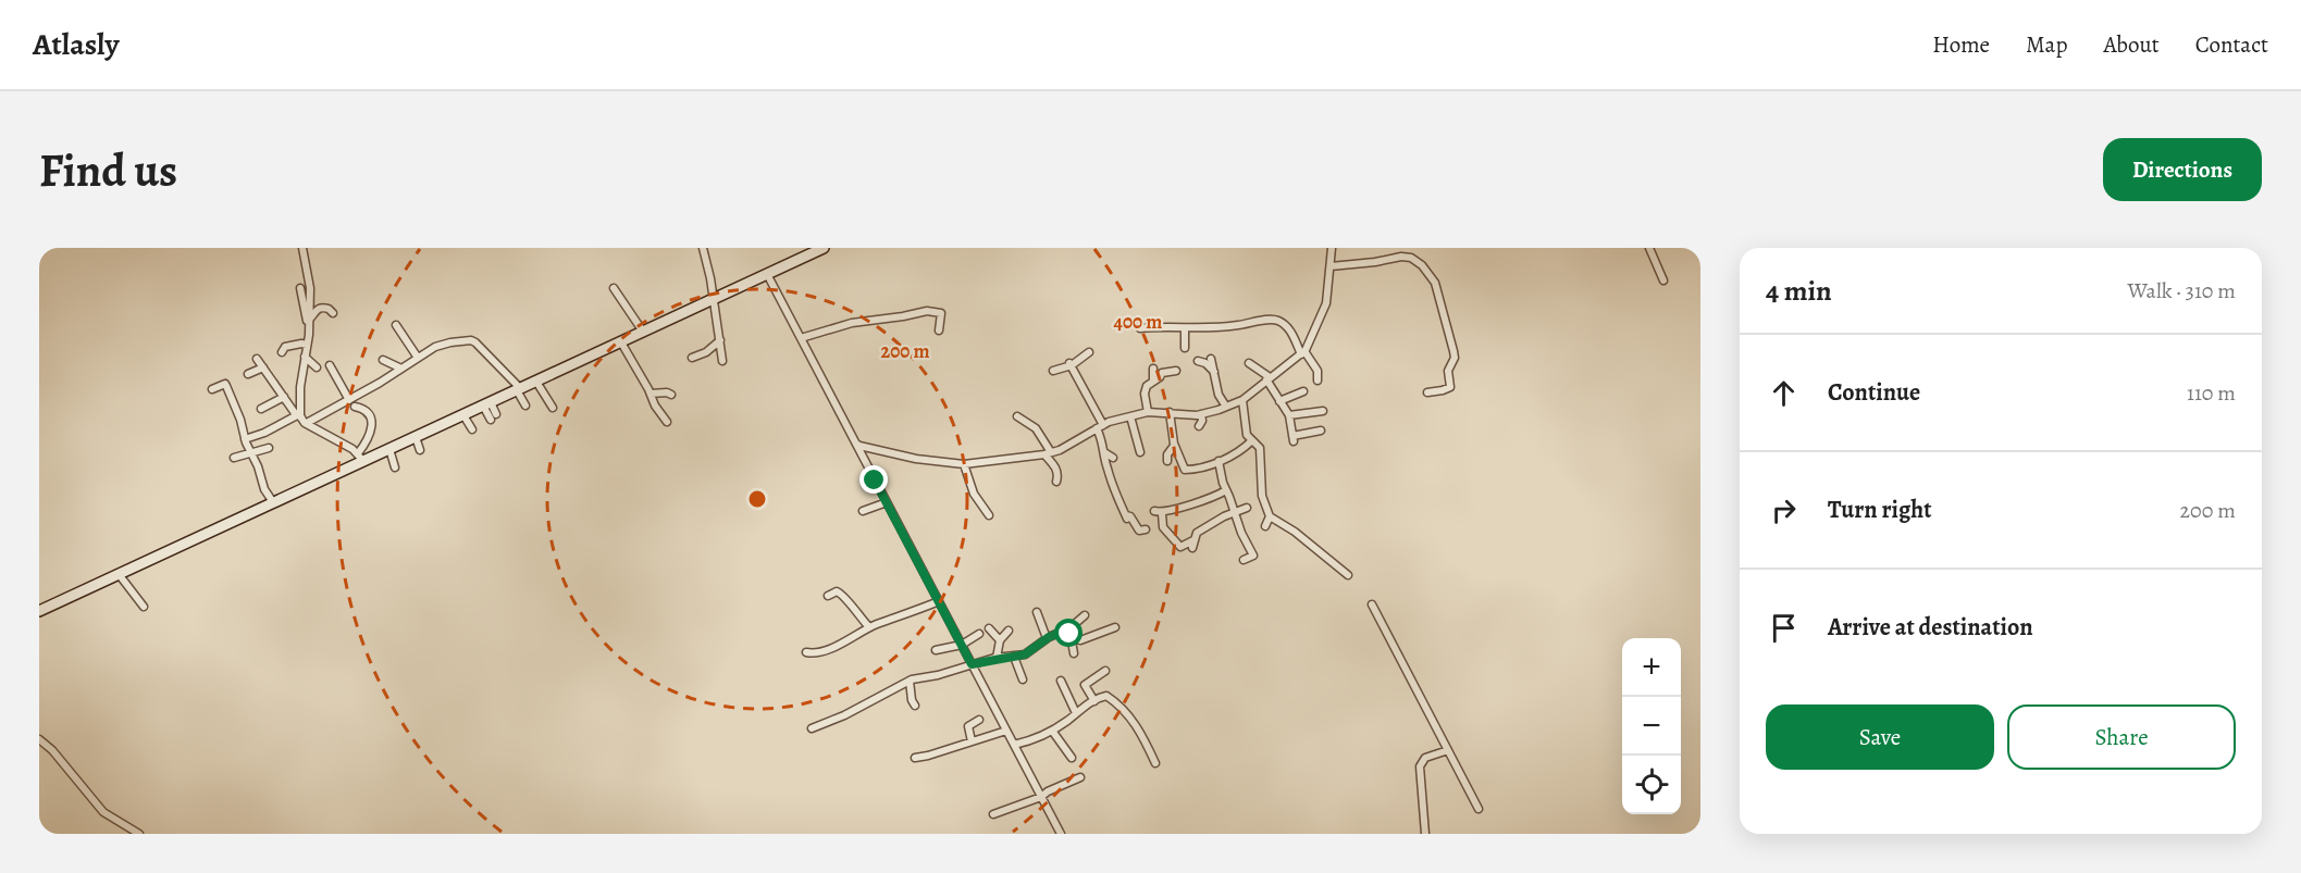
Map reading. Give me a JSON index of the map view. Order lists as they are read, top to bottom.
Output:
{
  "page": {
    "header": "Atlasly",
    "nav": [
      "Home",
      "Map",
      "About",
      "Contact"
    ],
    "buttons": [
      "Directions",
      ["Save", "Share"]
    ],
    "title": "Find us",
    "heading": ["4 min", "Walk · 310 m"],
    "list": [
      ["Continue", "110 m"],
      ["Turn right", "200 m"],
      "Arrive at destination"
    ],
    "map_buttons": ["+", "−"]
  },
  "rings": ["400 m", "200 m"]
}
